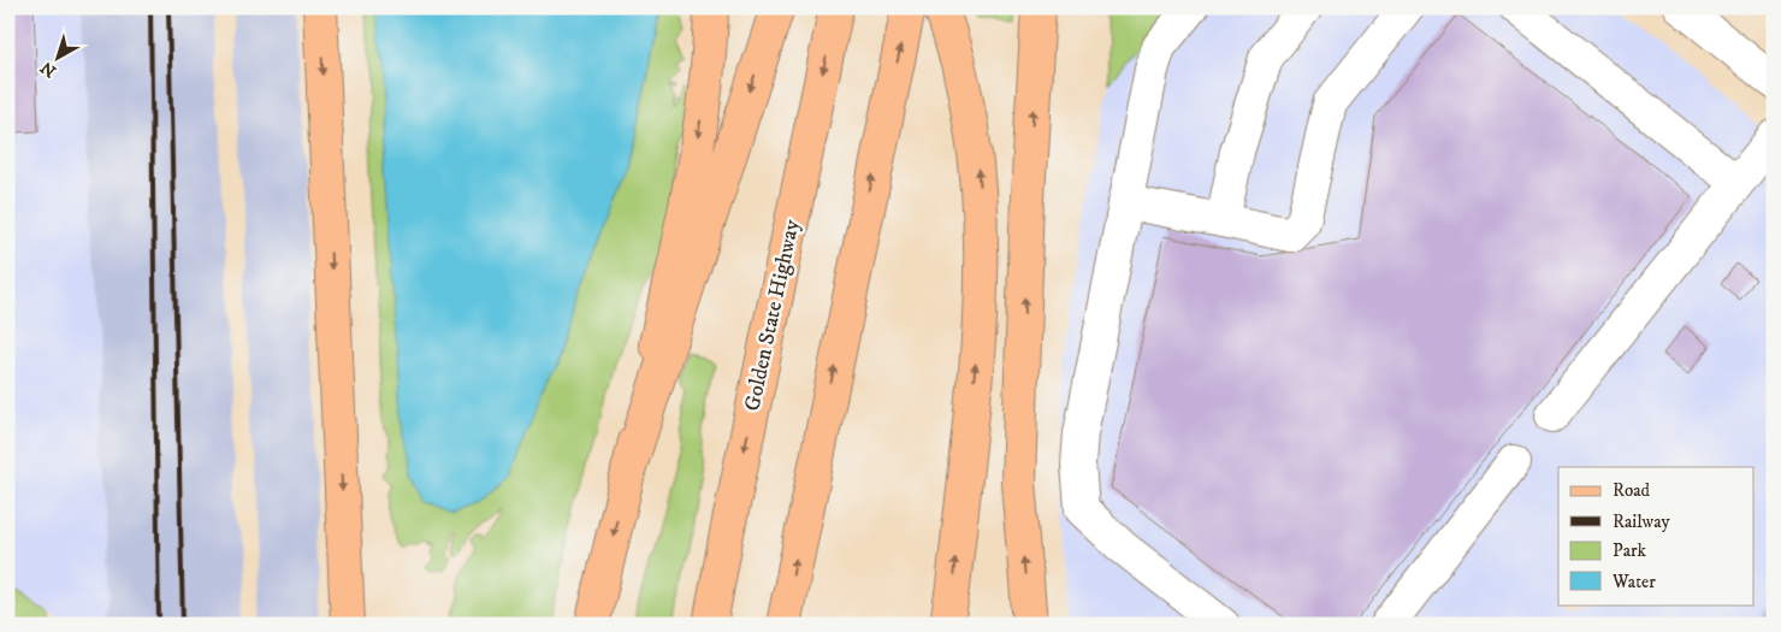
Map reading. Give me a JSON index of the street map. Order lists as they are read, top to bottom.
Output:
{
  "streets": {
    "main road": ["Golden State Highway"]
  },
  "legend": [
    "Road",
    "Railway",
    "Park",
    "Water"
  ],
  "north": "bottom left"
}
